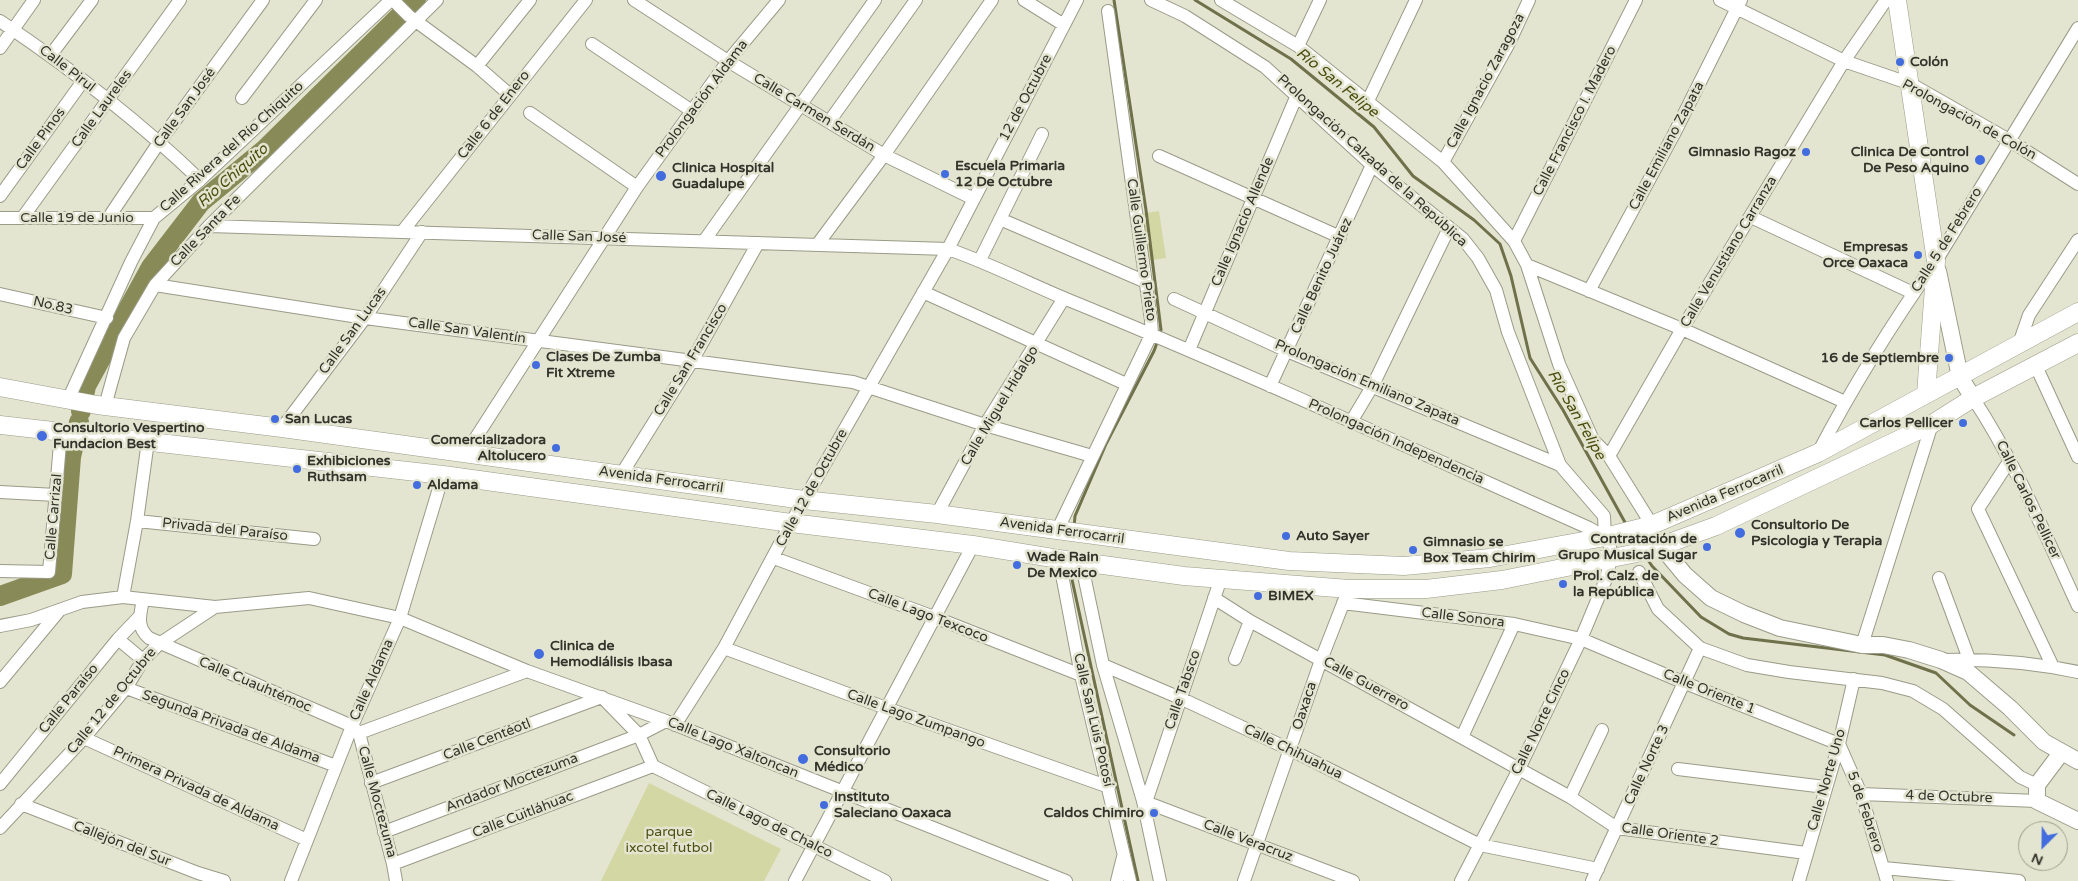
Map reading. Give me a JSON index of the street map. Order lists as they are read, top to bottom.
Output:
{
  "streets": {
    "main road": ["Avenida Ferrocarril"],
    "street": [
      "Calle Pirul",
      "Calle Ignacio Zaragoza",
      "12 de Octubre",
      "Prolongación Aldama",
      "Calle San José",
      "Calle Laureles",
      "Calle Carmen Serdán",
      "Calle 6 de Enero",
      "Prolongación de Colón",
      "Calle Francisco I. Madero",
      "Calle Pinos",
      "Calle Emiliano Zapata",
      "Calle Rivera del Río Chiquito",
      "Prolongación Calzada de la República",
      "Calle 19 de Junio",
      "Calle Ignacio Allende",
      "Calle Santa Fe",
      "Calle 5 de Febrero",
      "Calle Guillermo Prieto",
      "Calle Venustiano Carranza",
      "Calle Benito Juárez",
      "No.83",
      "Calle San Lucas",
      "Calle San Valentín",
      "Calle San Francisco",
      "Prolongación Emiliano Zapata",
      "Calle Miguel Hidalgo",
      "Prolongación Independencia",
      "Calle 12 de Octubre",
      "Calle Carlos Pellicer",
      "Calle Carrizal",
      "Privada del Paraíso",
      "Calle Lago Texcoco",
      "Calle Sonora",
      "Calle Aldama",
      "Calle Guerrero",
      "Calle Cuauhtémoc",
      "Calle Tabsco",
      "Calle Oriente 1",
      "Calle Paraíso",
      "Oaxaca",
      "Calle Lago Zumpango",
      "Calle San Luis Potosí",
      "Calle Norte Cinco",
      "Segunda Privada de Aldama",
      "Calle Centéotl",
      "Calle Lago Xaltoncan",
      "Calle Chihuahua",
      "Calle Norte 3",
      "Calle Norte Uno",
      "Andador Moctezuma",
      "Primera Privada de Aldama",
      "4 de Octubre",
      "Calle Moctezuma",
      "5 de Febrero",
      "Calle Cuitláhuac",
      "Calle Lago de Chalco",
      "Calle Oriente 2",
      "Calle Veracruz",
      "Callejón del Sur"
    ]
  },
  "crossings": [
    ["Calle Pirul", "Calle San José"],
    ["Calle Pirul", "Calle Laureles"],
    ["Calle Pirul", "Calle Pinos"],
    ["Calle Pirul", "Calle Rivera del Río Chiquito"],
    ["12 de Octubre", "Calle San José"],
    ["12 de Octubre", "Calle Carmen Serdán"],
    ["12 de Octubre", "Prolongación Independencia"],
    ["12 de Octubre", "Calle 12 de Octubre"],
    ["Prolongación Aldama", "Calle San José"],
    ["Prolongación Aldama", "Calle Carmen Serdán"],
    ["Prolongación Aldama", "Calle San Valentín"],
    ["Prolongación Aldama", "Avenida Ferrocarril"],
    ["Calle San José", "Calle 6 de Enero"],
    ["Calle San José", "Calle 19 de Junio"],
    ["Calle San José", "Calle Santa Fe"],
    ["Calle San José", "Calle San Lucas"],
    ["Calle San José", "Calle San Francisco"],
    ["Calle San José", "Prolongación Independencia"],
    ["Calle San José", "Calle 12 de Octubre"],
    ["Calle Laureles", "Calle 19 de Junio"],
    ["Prolongación de Colón", "Calle Emiliano Zapata"],
    ["Prolongación de Colón", "Calle 5 de Febrero"],
    ["Prolongación de Colón", "Calle Venustiano Carranza"],
    ["Calle Rivera del Río Chiquito", "Calle 19 de Junio"],
    ["Calle Rivera del Río Chiquito", "No.83"],
    ["Calle Rivera del Río Chiquito", "Avenida Ferrocarril"],
    ["Prolongación Calzada de la República", "Calle Ignacio Allende"],
    ["Prolongación Calzada de la República", "Calle Benito Juárez"],
    ["Prolongación Calzada de la República", "Prolongación Emiliano Zapata"],
    ["Prolongación Calzada de la República", "Prolongación Independencia"],
    ["Prolongación Calzada de la República", "Avenida Ferrocarril"],
    ["Calle Ignacio Allende", "Prolongación Emiliano Zapata"],
    ["Calle Ignacio Allende", "Prolongación Independencia"],
    ["Calle Santa Fe", "Calle San Valentín"],
    ["Calle Santa Fe", "Avenida Ferrocarril"],
    ["Calle 5 de Febrero", "Avenida Ferrocarril"],
    ["Calle Guillermo Prieto", "Calle San Valentín"],
    ["Calle Guillermo Prieto", "Prolongación Independencia"],
    ["Calle Guillermo Prieto", "Avenida Ferrocarril"],
    ["Calle Benito Juárez", "Prolongación Emiliano Zapata"],
    ["Calle Benito Juárez", "Prolongación Independencia"],
    ["Calle San Lucas", "Calle San Valentín"],
    ["Calle San Lucas", "Avenida Ferrocarril"],
    ["Calle San Valentín", "Calle San Francisco"],
    ["Calle San Valentín", "Calle Miguel Hidalgo"],
    ["Calle San Valentín", "Calle 12 de Octubre"],
    ["Calle San Francisco", "Avenida Ferrocarril"],
    ["Calle Miguel Hidalgo", "Prolongación Independencia"],
    ["Calle Miguel Hidalgo", "Avenida Ferrocarril"],
    ["Prolongación Independencia", "Avenida Ferrocarril"],
    ["Prolongación Independencia", "Calle 12 de Octubre"],
    ["Avenida Ferrocarril", "Calle 12 de Octubre"],
    ["Avenida Ferrocarril", "Calle Carlos Pellicer"],
    ["Avenida Ferrocarril", "Calle Carrizal"],
    ["Avenida Ferrocarril", "Calle Sonora"],
    ["Avenida Ferrocarril", "Calle Aldama"],
    ["Avenida Ferrocarril", "Calle Tabsco"],
    ["Avenida Ferrocarril", "Oaxaca"],
    ["Avenida Ferrocarril", "Calle San Luis Potosí"],
    ["Avenida Ferrocarril", "Calle Norte Cinco"],
    ["Calle 12 de Octubre", "Calle Lago Texcoco"],
    ["Calle 12 de Octubre", "Calle Aldama"],
    ["Calle 12 de Octubre", "Calle Cuauhtémoc"],
    ["Calle 12 de Octubre", "Calle Lago Zumpango"],
    ["Calle 12 de Octubre", "Segunda Privada de Aldama"],
    ["Calle 12 de Octubre", "Calle Lago Xaltoncan"],
    ["Calle 12 de Octubre", "Primera Privada de Aldama"],
    ["Calle 12 de Octubre", "Callejón del Sur"],
    ["Calle Lago Texcoco", "Calle San Luis Potosí"],
    ["Calle Sonora", "Calle Oriente 1"],
    ["Calle Sonora", "Oaxaca"],
    ["Calle Sonora", "Calle Norte Cinco"],
    ["Calle Aldama", "Calle Cuauhtémoc"],
    ["Calle Aldama", "Segunda Privada de Aldama"],
    ["Calle Aldama", "Calle Lago Xaltoncan"],
    ["Calle Aldama", "Primera Privada de Aldama"],
    ["Calle Aldama", "Calle Moctezuma"],
    ["Calle Guerrero", "Calle Tabsco"],
    ["Calle Guerrero", "Oaxaca"],
    ["Calle Guerrero", "Calle Norte Cinco"],
    ["Calle Guerrero", "Calle Oriente 2"],
    ["Calle Cuauhtémoc", "Calle Paraíso"],
    ["Calle Cuauhtémoc", "Calle Moctezuma"],
    ["Calle Tabsco", "Calle San Luis Potosí"],
    ["Calle Tabsco", "Calle Chihuahua"],
    ["Calle Tabsco", "Calle Veracruz"],
    ["Calle Oriente 1", "Calle Norte Cinco"],
    ["Calle Oriente 1", "Calle Norte 3"],
    ["Calle Oriente 1", "Calle Norte Uno"],
    ["Calle Oriente 1", "5 de Febrero"],
    ["Oaxaca", "Calle Chihuahua"],
    ["Oaxaca", "Calle Veracruz"],
    ["Calle Lago Zumpango", "Calle San Luis Potosí"],
    ["Calle San Luis Potosí", "Calle Chihuahua"],
    ["Calle San Luis Potosí", "Calle Veracruz"],
    ["Calle Norte Cinco", "Calle Chihuahua"],
    ["Calle Norte Cinco", "Calle Oriente 2"],
    ["Calle Centéotl", "Calle Lago Xaltoncan"],
    ["Calle Centéotl", "Calle Moctezuma"],
    ["Calle Chihuahua", "Calle Norte 3"],
    ["Calle Norte 3", "Calle Oriente 2"],
    ["Calle Norte Uno", "5 de Febrero"],
    ["Calle Norte Uno", "Calle Oriente 2"],
    ["Andador Moctezuma", "Calle Moctezuma"],
    ["4 de Octubre", "5 de Febrero"],
    ["Calle Moctezuma", "Calle Cuitláhuac"],
    ["Calle Cuitláhuac", "Calle Lago de Chalco"]
  ],
  "water": ["Río San Felipe", "Rio Chiquito"],
  "parks": ["parque ixcotel futbol"],
  "places": [
    "Colón",
    "Gimnasio Ragoz",
    "Clinica De Control De Peso Aquino",
    "Escuela Primaria 12 De Octubre",
    "Clinica Hospital Guadalupe",
    "Empresas Orce Oaxaca",
    "16 de Septiembre",
    "Clases De Zumba Fit Xtreme",
    "San Lucas",
    "Carlos Pellicer",
    "Consultorio Vespertino Fundacion Best",
    "Comercializadora Altolucero",
    "Exhibiciones Ruthsam",
    "Aldama",
    "Consultorio De Psicologia y Terapia",
    "Auto Sayer",
    "Contratación de Grupo Musical Sugar",
    "Gimnasio se Box Team Chirim",
    "Wade Rain De Mexico",
    "Prol. Calz. de la República",
    "BIMEX",
    "Clinica de Hemodiálisis Ibasa",
    "Consultorio Médico",
    "Instituto Saleciano Oaxaca",
    "Caldos Chimiro"
  ],
  "north": "bottom left"
}
